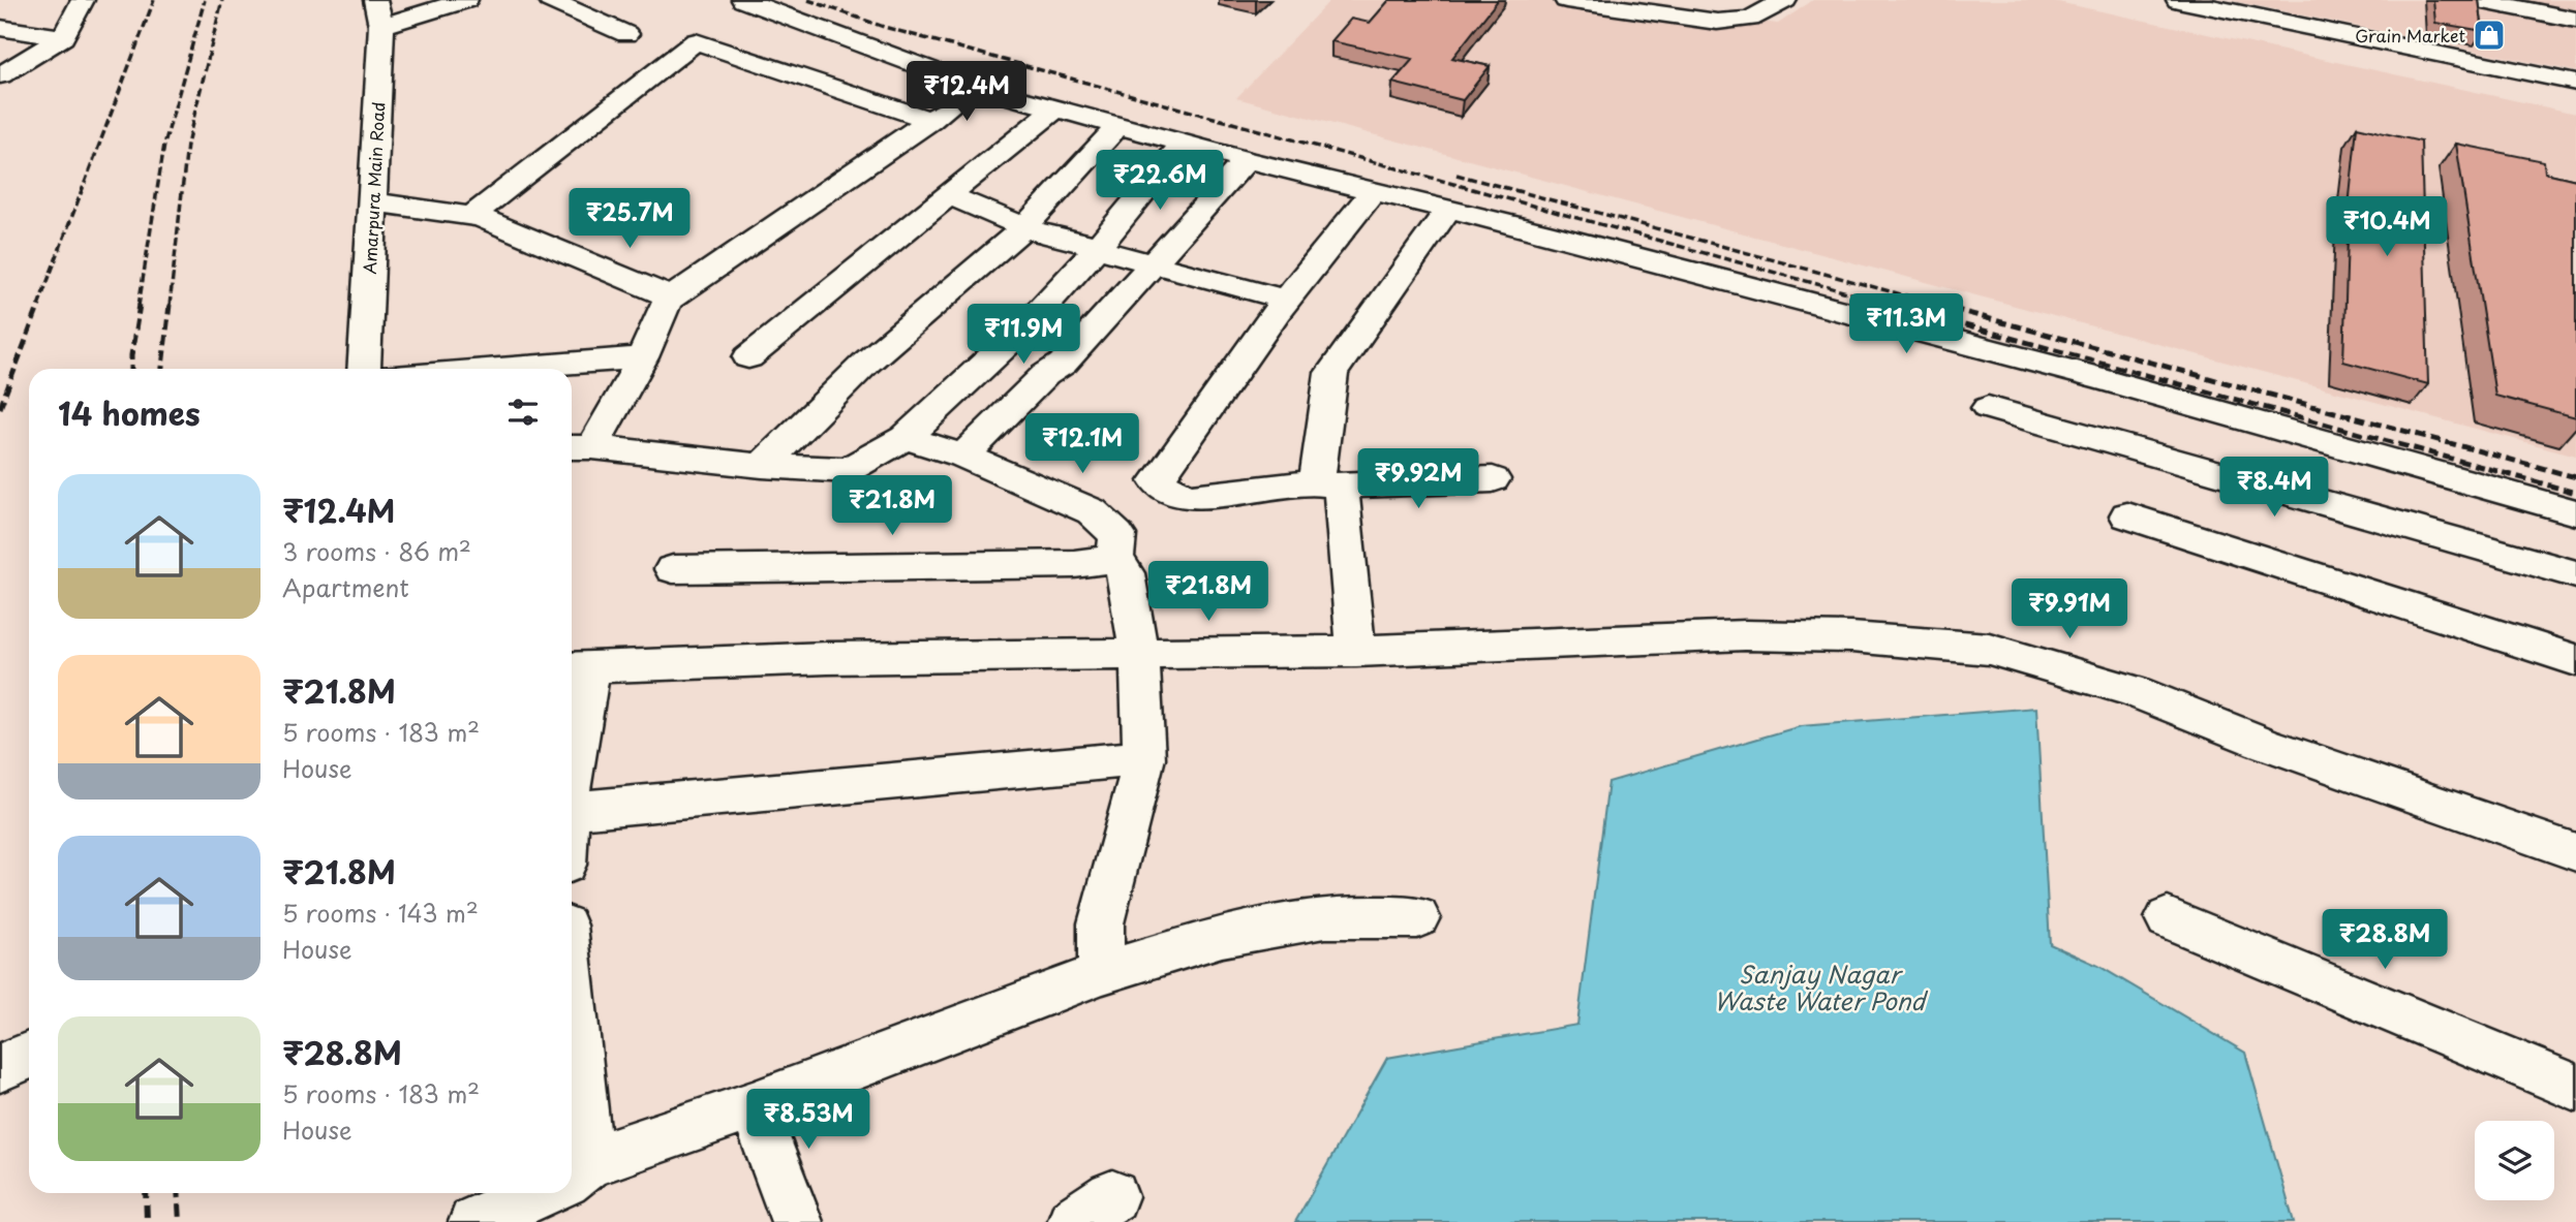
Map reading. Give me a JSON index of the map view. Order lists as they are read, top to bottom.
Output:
{
  "streets": {
    "street": ["Amarpura Main Road"]
  },
  "water": ["Sanjay Nagar Waste Water Pond"],
  "places": {
    "shop": ["Grain Market"]
  },
  "page": {
    "price": [
      "₹12.4M",
      "₹22.6M",
      "₹25.7M",
      "₹10.4M",
      "₹11.3M",
      "₹11.9M",
      "₹12.1M",
      "₹9.92M",
      "₹8.4M",
      "₹21.8M",
      "₹21.8M",
      "₹9.91M",
      "₹28.8M",
      "₹8.53M"
    ],
    "heading": "14 homes",
    "list": [
      {
        "name": "₹12.4M",
        "note": "3 rooms · 86 m² · Apartment"
      },
      {
        "name": "₹21.8M",
        "note": "5 rooms · 183 m² · House"
      },
      {
        "name": "₹21.8M",
        "note": "5 rooms · 143 m² · House"
      },
      {
        "name": "₹28.8M",
        "note": "5 rooms · 183 m² · House"
      }
    ]
  }
}
